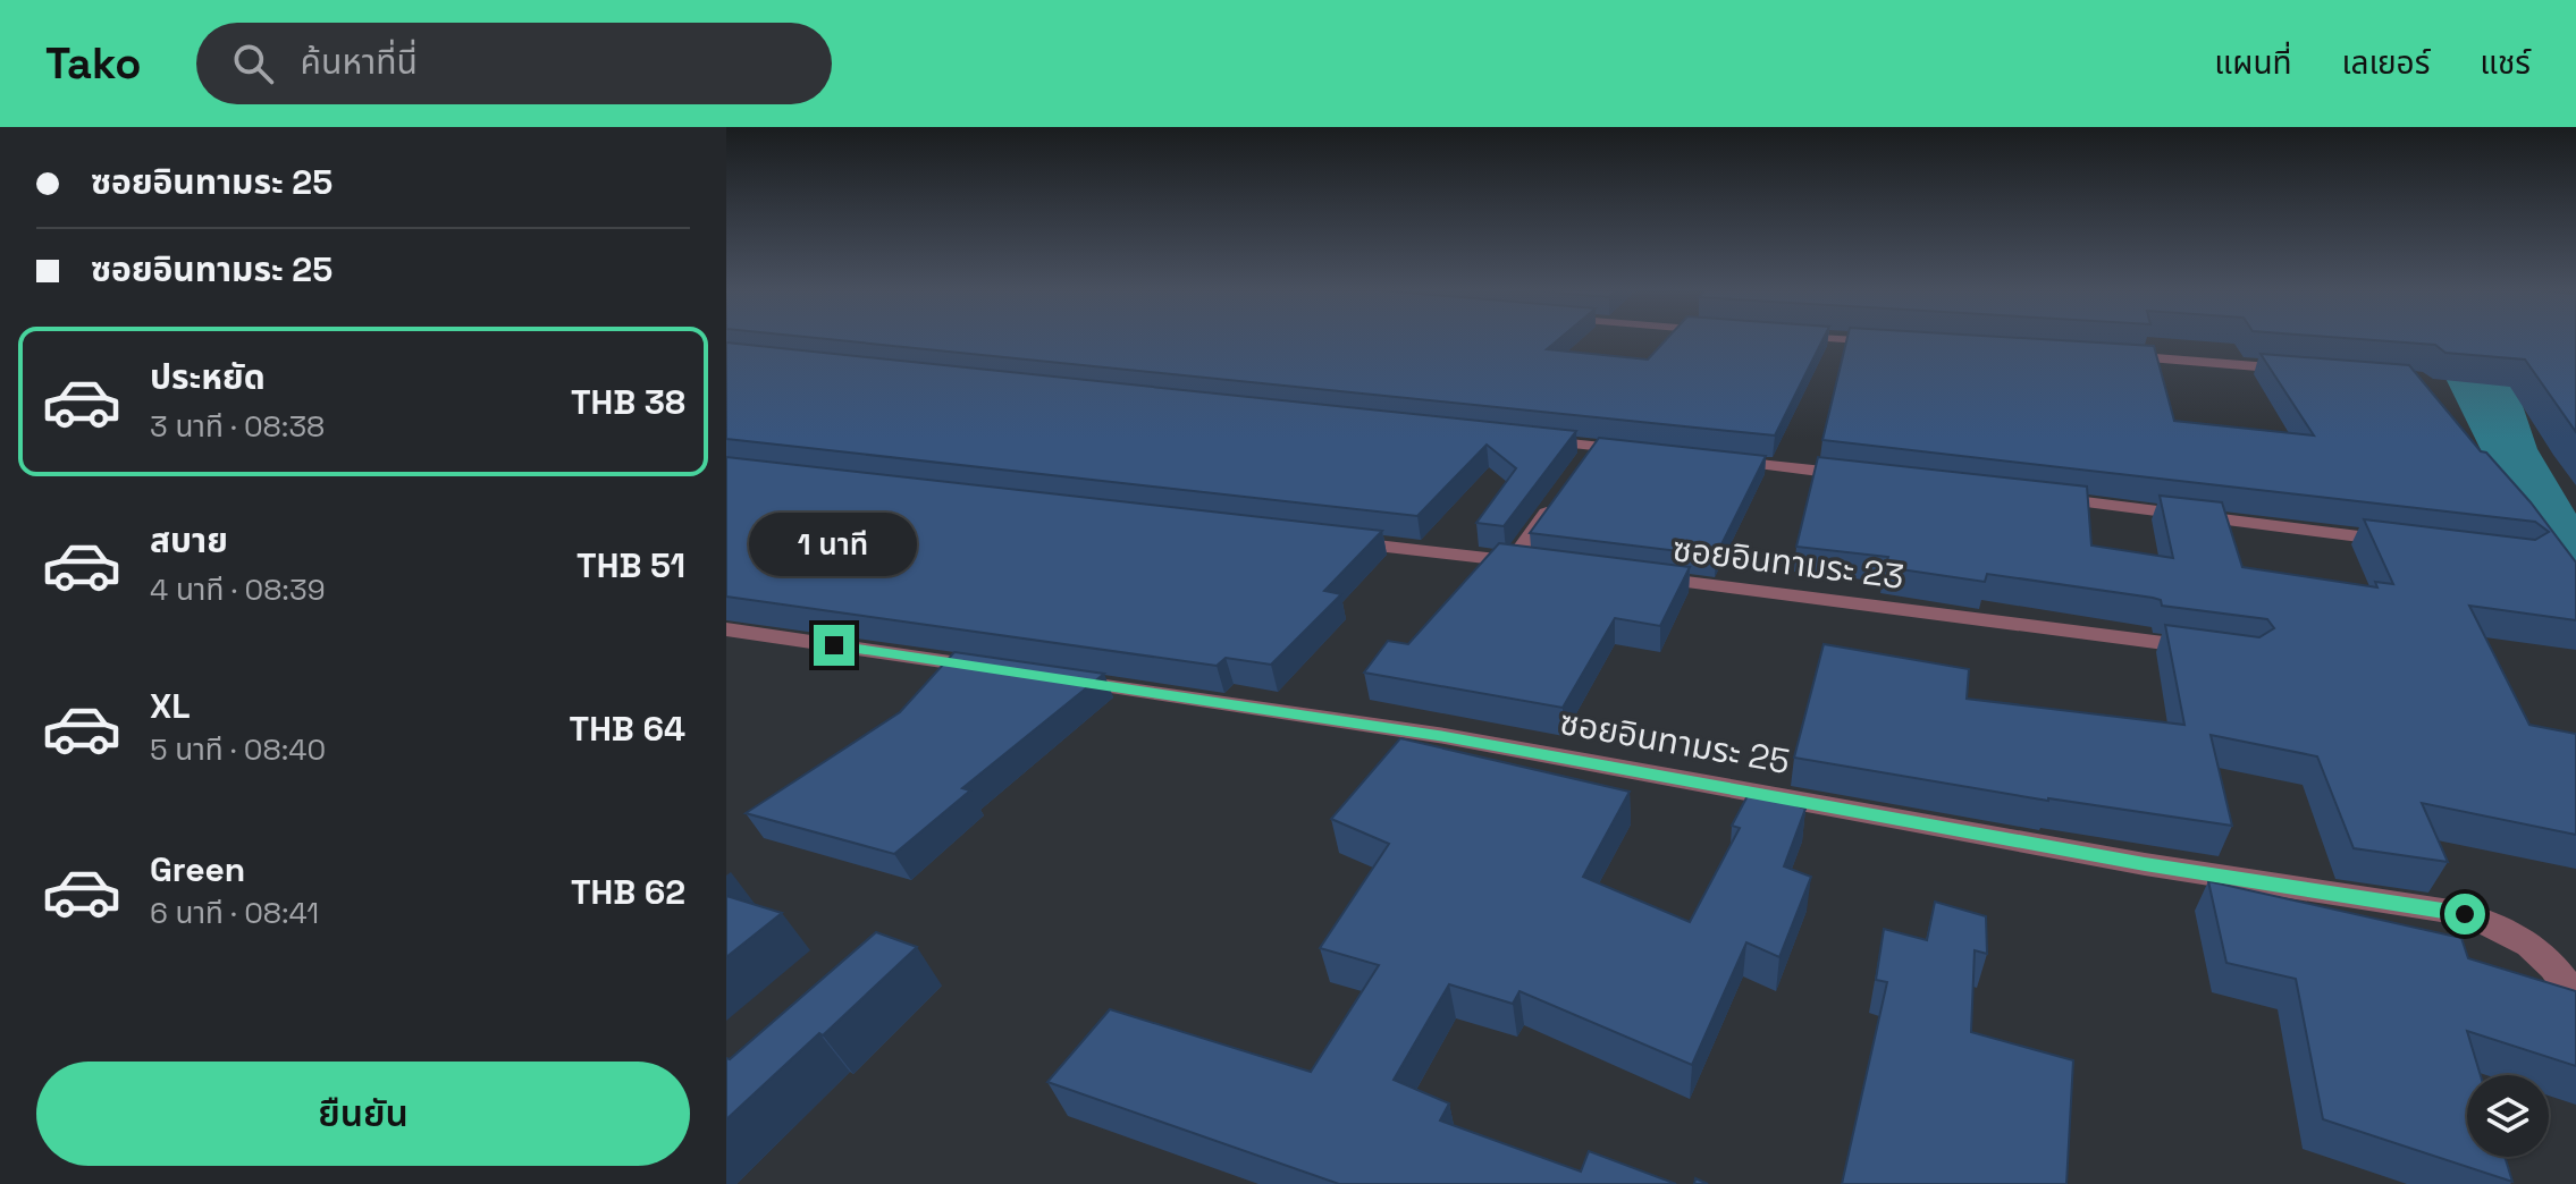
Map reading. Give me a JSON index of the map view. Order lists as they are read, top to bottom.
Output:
{
  "streets": {
    "street": ["ซอยอินทามระ 23", "ซอยอินทามระ 25"]
  },
  "page": {
    "header": "Tako",
    "search": "ค้นหาที่นี่",
    "nav": ["แผนที่", "เลเยอร์", "แชร์"],
    "banner": ["ซอยอินทามระ 25", "ซอยอินทามระ 25"],
    "list": [
      {
        "name": "ประหยัด",
        "note": "3 นาที · 08:38",
        "value": "THB 38"
      },
      {
        "name": "สบาย",
        "note": "4 นาที · 08:39",
        "value": "THB 51"
      },
      {
        "name": "XL",
        "note": "5 นาที · 08:40",
        "value": "THB 64"
      },
      {
        "name": "Green",
        "note": "6 นาที · 08:41",
        "value": "THB 62"
      }
    ],
    "bubble": "1 นาที",
    "buttons": "ยืนยัน"
  }
}
